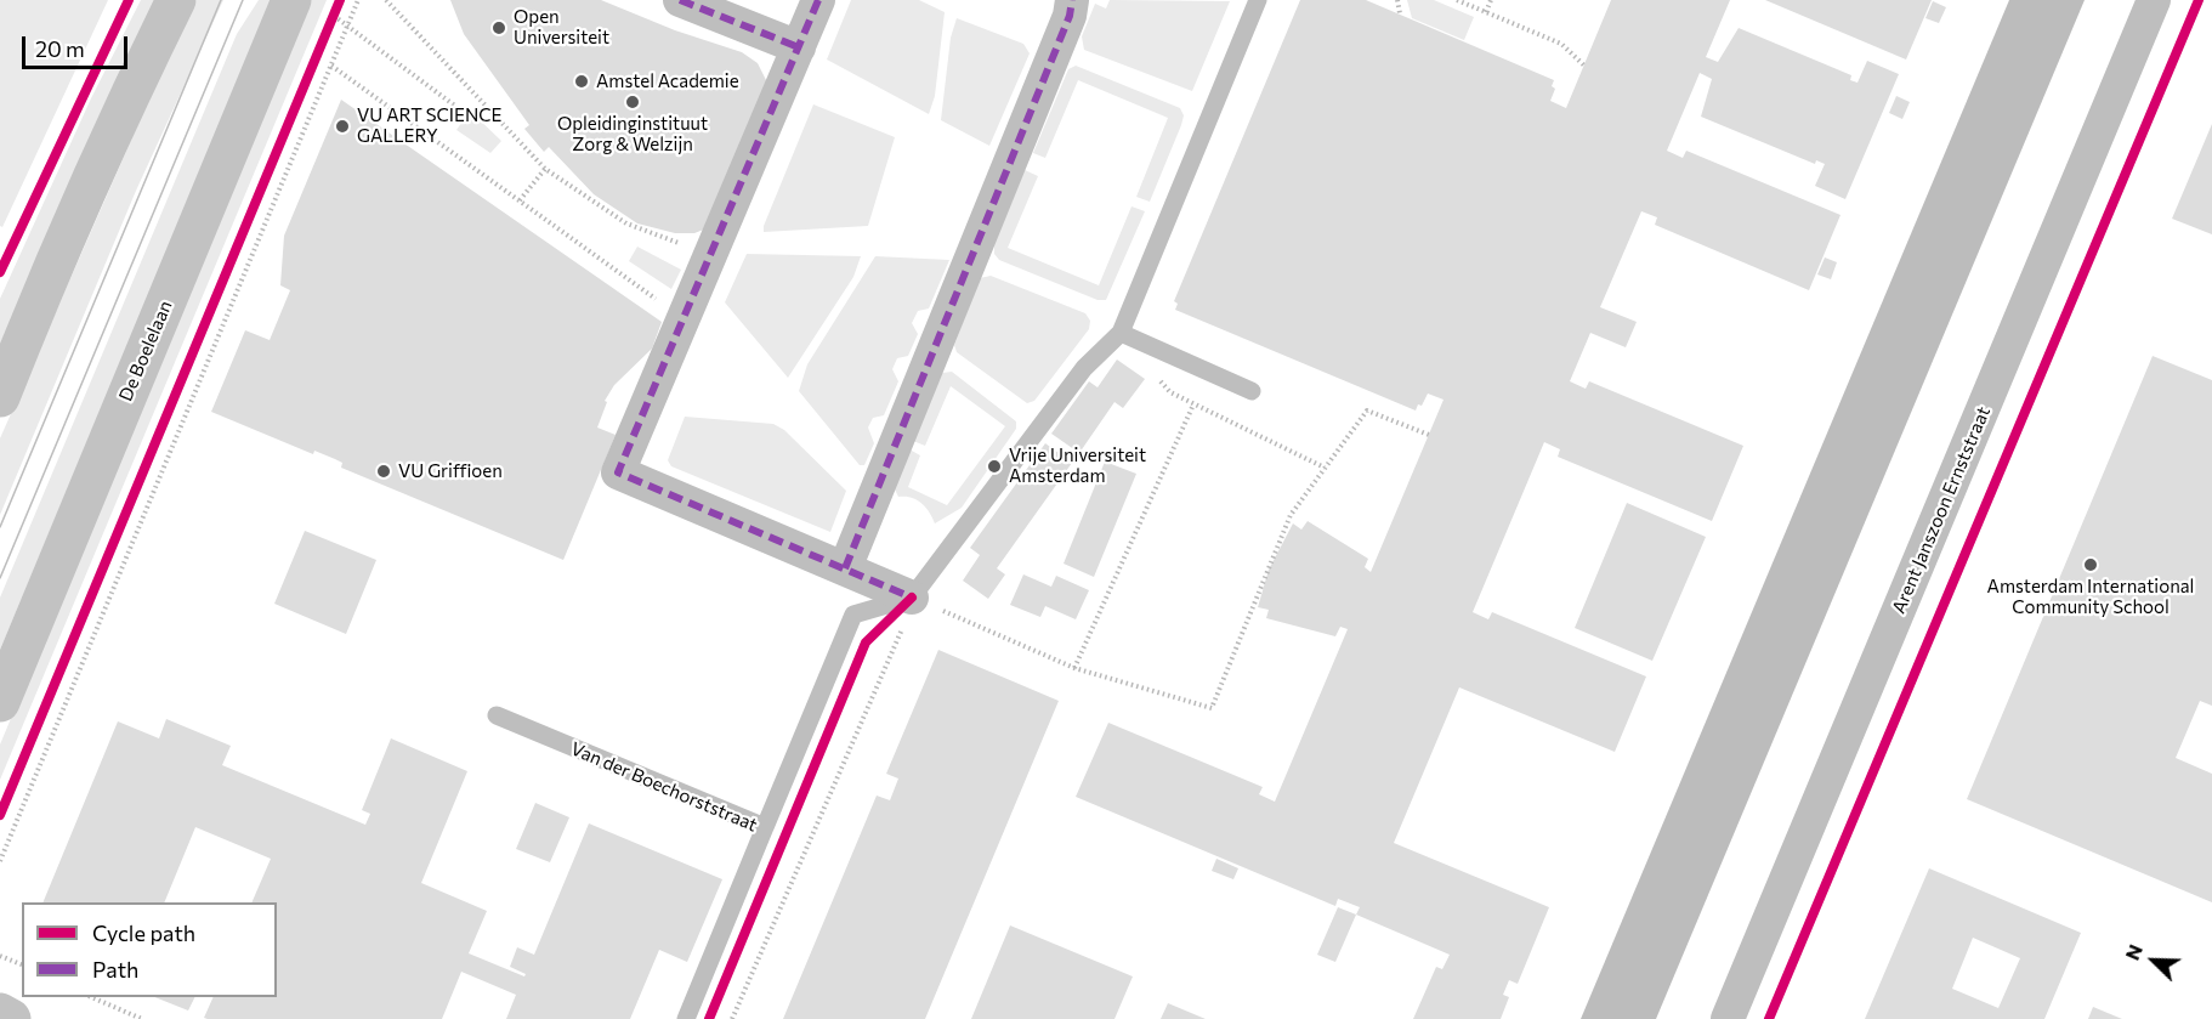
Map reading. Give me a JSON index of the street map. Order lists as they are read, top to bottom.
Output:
{
  "streets": {
    "main road": ["De Boelelaan"],
    "street": ["Arent Janszoon Ernststraat"],
    "lane": ["Van der Boechorststraat"]
  },
  "places": [
    "Open Universiteit",
    "Amstel Academie",
    "Opleidinginstituut Zorg & Welzijn",
    "VU ART SCIENCE GALLERY",
    "Vrije Universiteit Amsterdam",
    "VU Griffioen",
    "Amsterdam International Community School"
  ],
  "legend": ["Cycle path", "Path"],
  "scale_bar": "20 m",
  "north": "top left"
}
